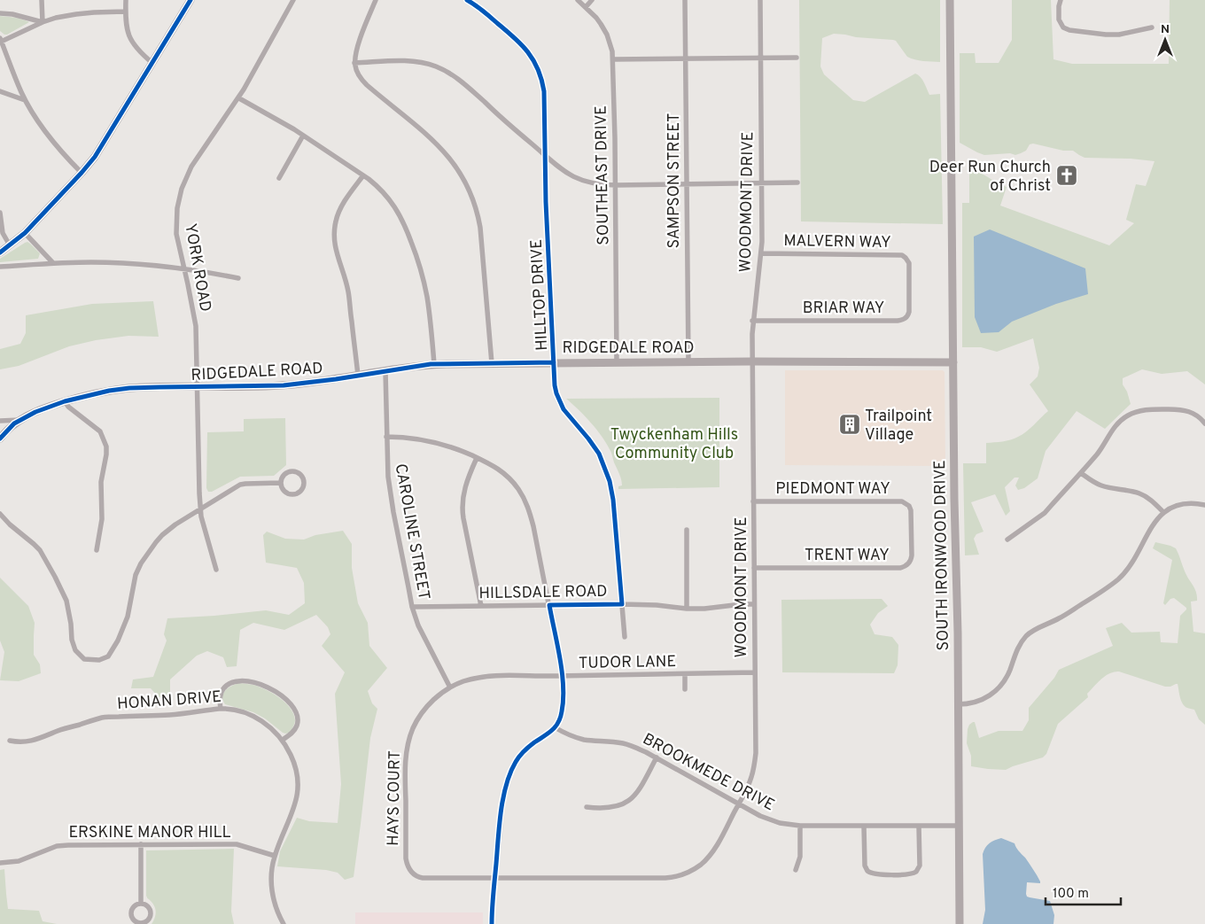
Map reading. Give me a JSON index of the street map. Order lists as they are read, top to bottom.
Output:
{
  "streets": {
    "street": [
      "SOUTHEAST DRIVE",
      "SAMPSON STREET",
      "WOODMONT DRIVE",
      "MALVERN WAY",
      "YORK ROAD",
      "HILLTOP DRIVE",
      "BRIAR WAY",
      "RIDGEDALE ROAD",
      "PIEDMONT WAY",
      "CAROLINE STREET",
      "TRENT WAY",
      "SOUTH IRONWOOD DRIVE",
      "HILLSDALE ROAD",
      "TUDOR LANE",
      "HONAN DRIVE",
      "BROOKMEDE DRIVE",
      "HAYS COURT",
      "ERSKINE MANOR HILL"
    ]
  },
  "crossings": [
    ["SOUTHEAST DRIVE", "RIDGEDALE ROAD"],
    ["SAMPSON STREET", "RIDGEDALE ROAD"],
    ["WOODMONT DRIVE", "MALVERN WAY"],
    ["WOODMONT DRIVE", "BRIAR WAY"],
    ["WOODMONT DRIVE", "RIDGEDALE ROAD"],
    ["WOODMONT DRIVE", "PIEDMONT WAY"],
    ["WOODMONT DRIVE", "TRENT WAY"],
    ["WOODMONT DRIVE", "HILLSDALE ROAD"],
    ["WOODMONT DRIVE", "TUDOR LANE"],
    ["WOODMONT DRIVE", "BROOKMEDE DRIVE"],
    ["WOODMONT DRIVE", "HAYS COURT"],
    ["MALVERN WAY", "BRIAR WAY"],
    ["YORK ROAD", "RIDGEDALE ROAD"],
    ["HILLTOP DRIVE", "RIDGEDALE ROAD"],
    ["HILLTOP DRIVE", "HILLSDALE ROAD"],
    ["RIDGEDALE ROAD", "CAROLINE STREET"],
    ["RIDGEDALE ROAD", "SOUTH IRONWOOD DRIVE"],
    ["PIEDMONT WAY", "TRENT WAY"],
    ["CAROLINE STREET", "HILLSDALE ROAD"],
    ["CAROLINE STREET", "TUDOR LANE"],
    ["CAROLINE STREET", "HAYS COURT"],
    ["SOUTH IRONWOOD DRIVE", "BROOKMEDE DRIVE"],
    ["TUDOR LANE", "HAYS COURT"],
    ["HONAN DRIVE", "ERSKINE MANOR HILL"]
  ],
  "parks": ["Twyckenham Hills Community Club"],
  "places": {
    "church": ["Deer Run Church of Christ"],
    "building": ["Trailpoint Village"]
  },
  "scale_bar": "100 m",
  "north": "top"
}
